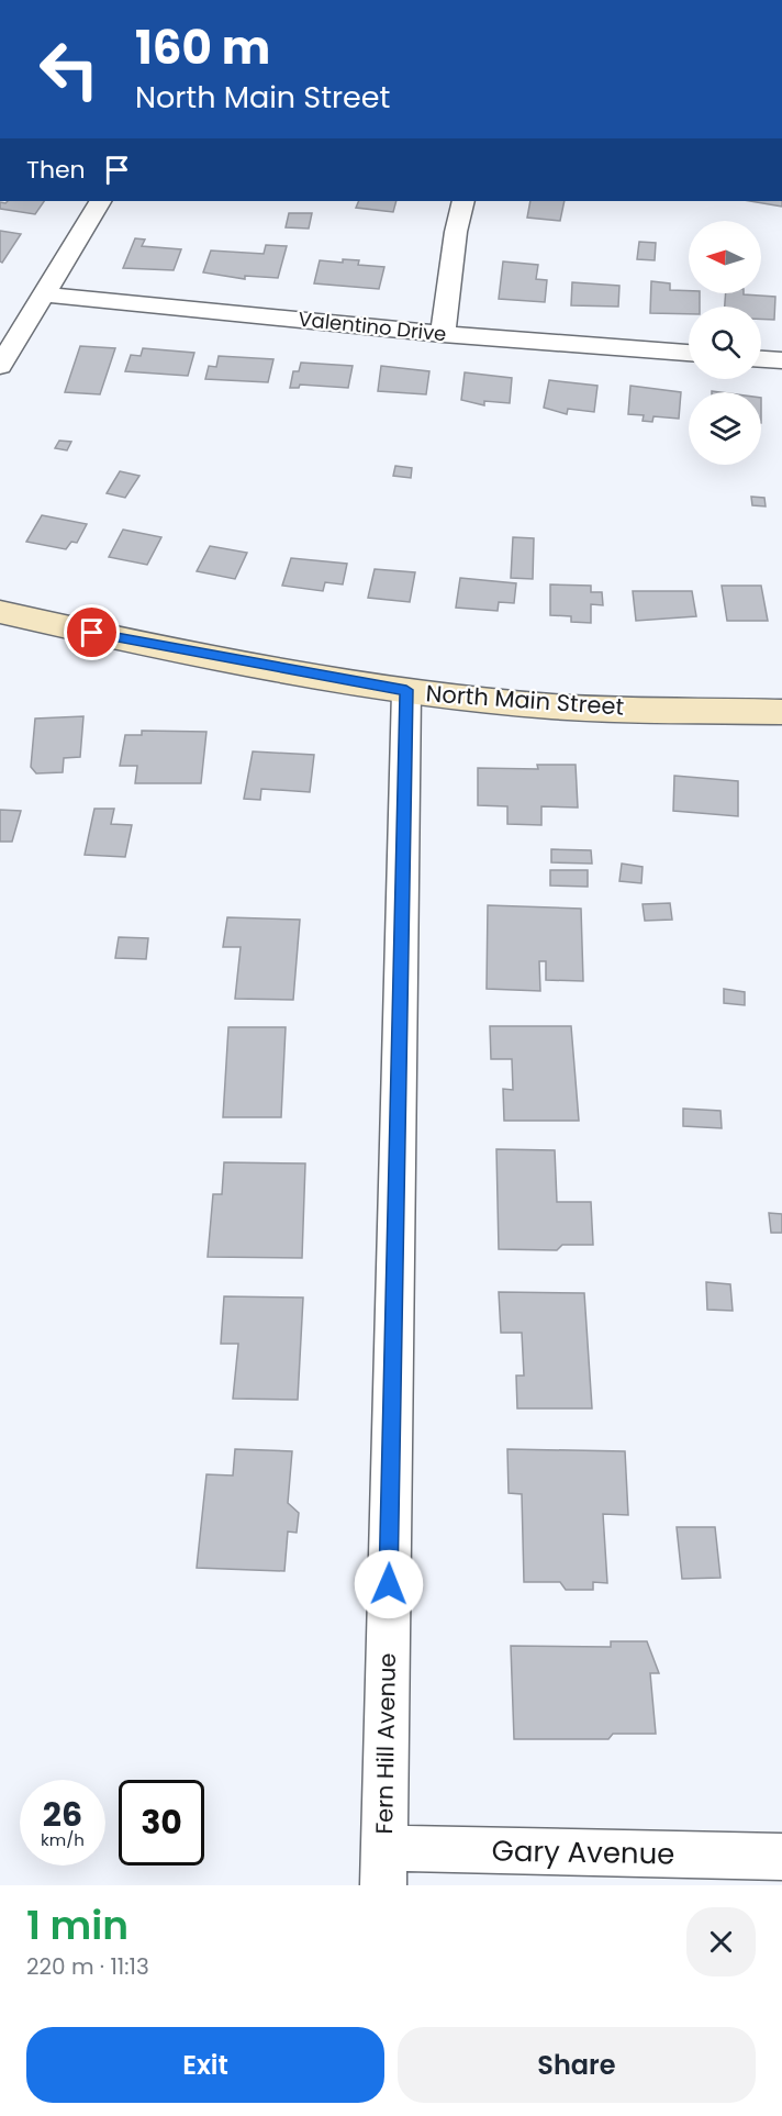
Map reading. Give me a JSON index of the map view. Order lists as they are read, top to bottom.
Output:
{
  "streets": {
    "main road": ["North Main Street"],
    "street": ["Valentino Drive", "Fern Hill Avenue", "Gary Avenue"]
  },
  "crossings": [
    ["North Main Street", "Fern Hill Avenue"],
    ["Fern Hill Avenue", "Gary Avenue"]
  ],
  "north": "left",
  "page": {
    "turn": ["160 m", "North Main Street"],
    "then": "Then",
    "speed": "26 km/h",
    "limit": "30",
    "heading": ["1 min", "220 m · 11:13"],
    "buttons": ["Exit", "Share"]
  }
}
